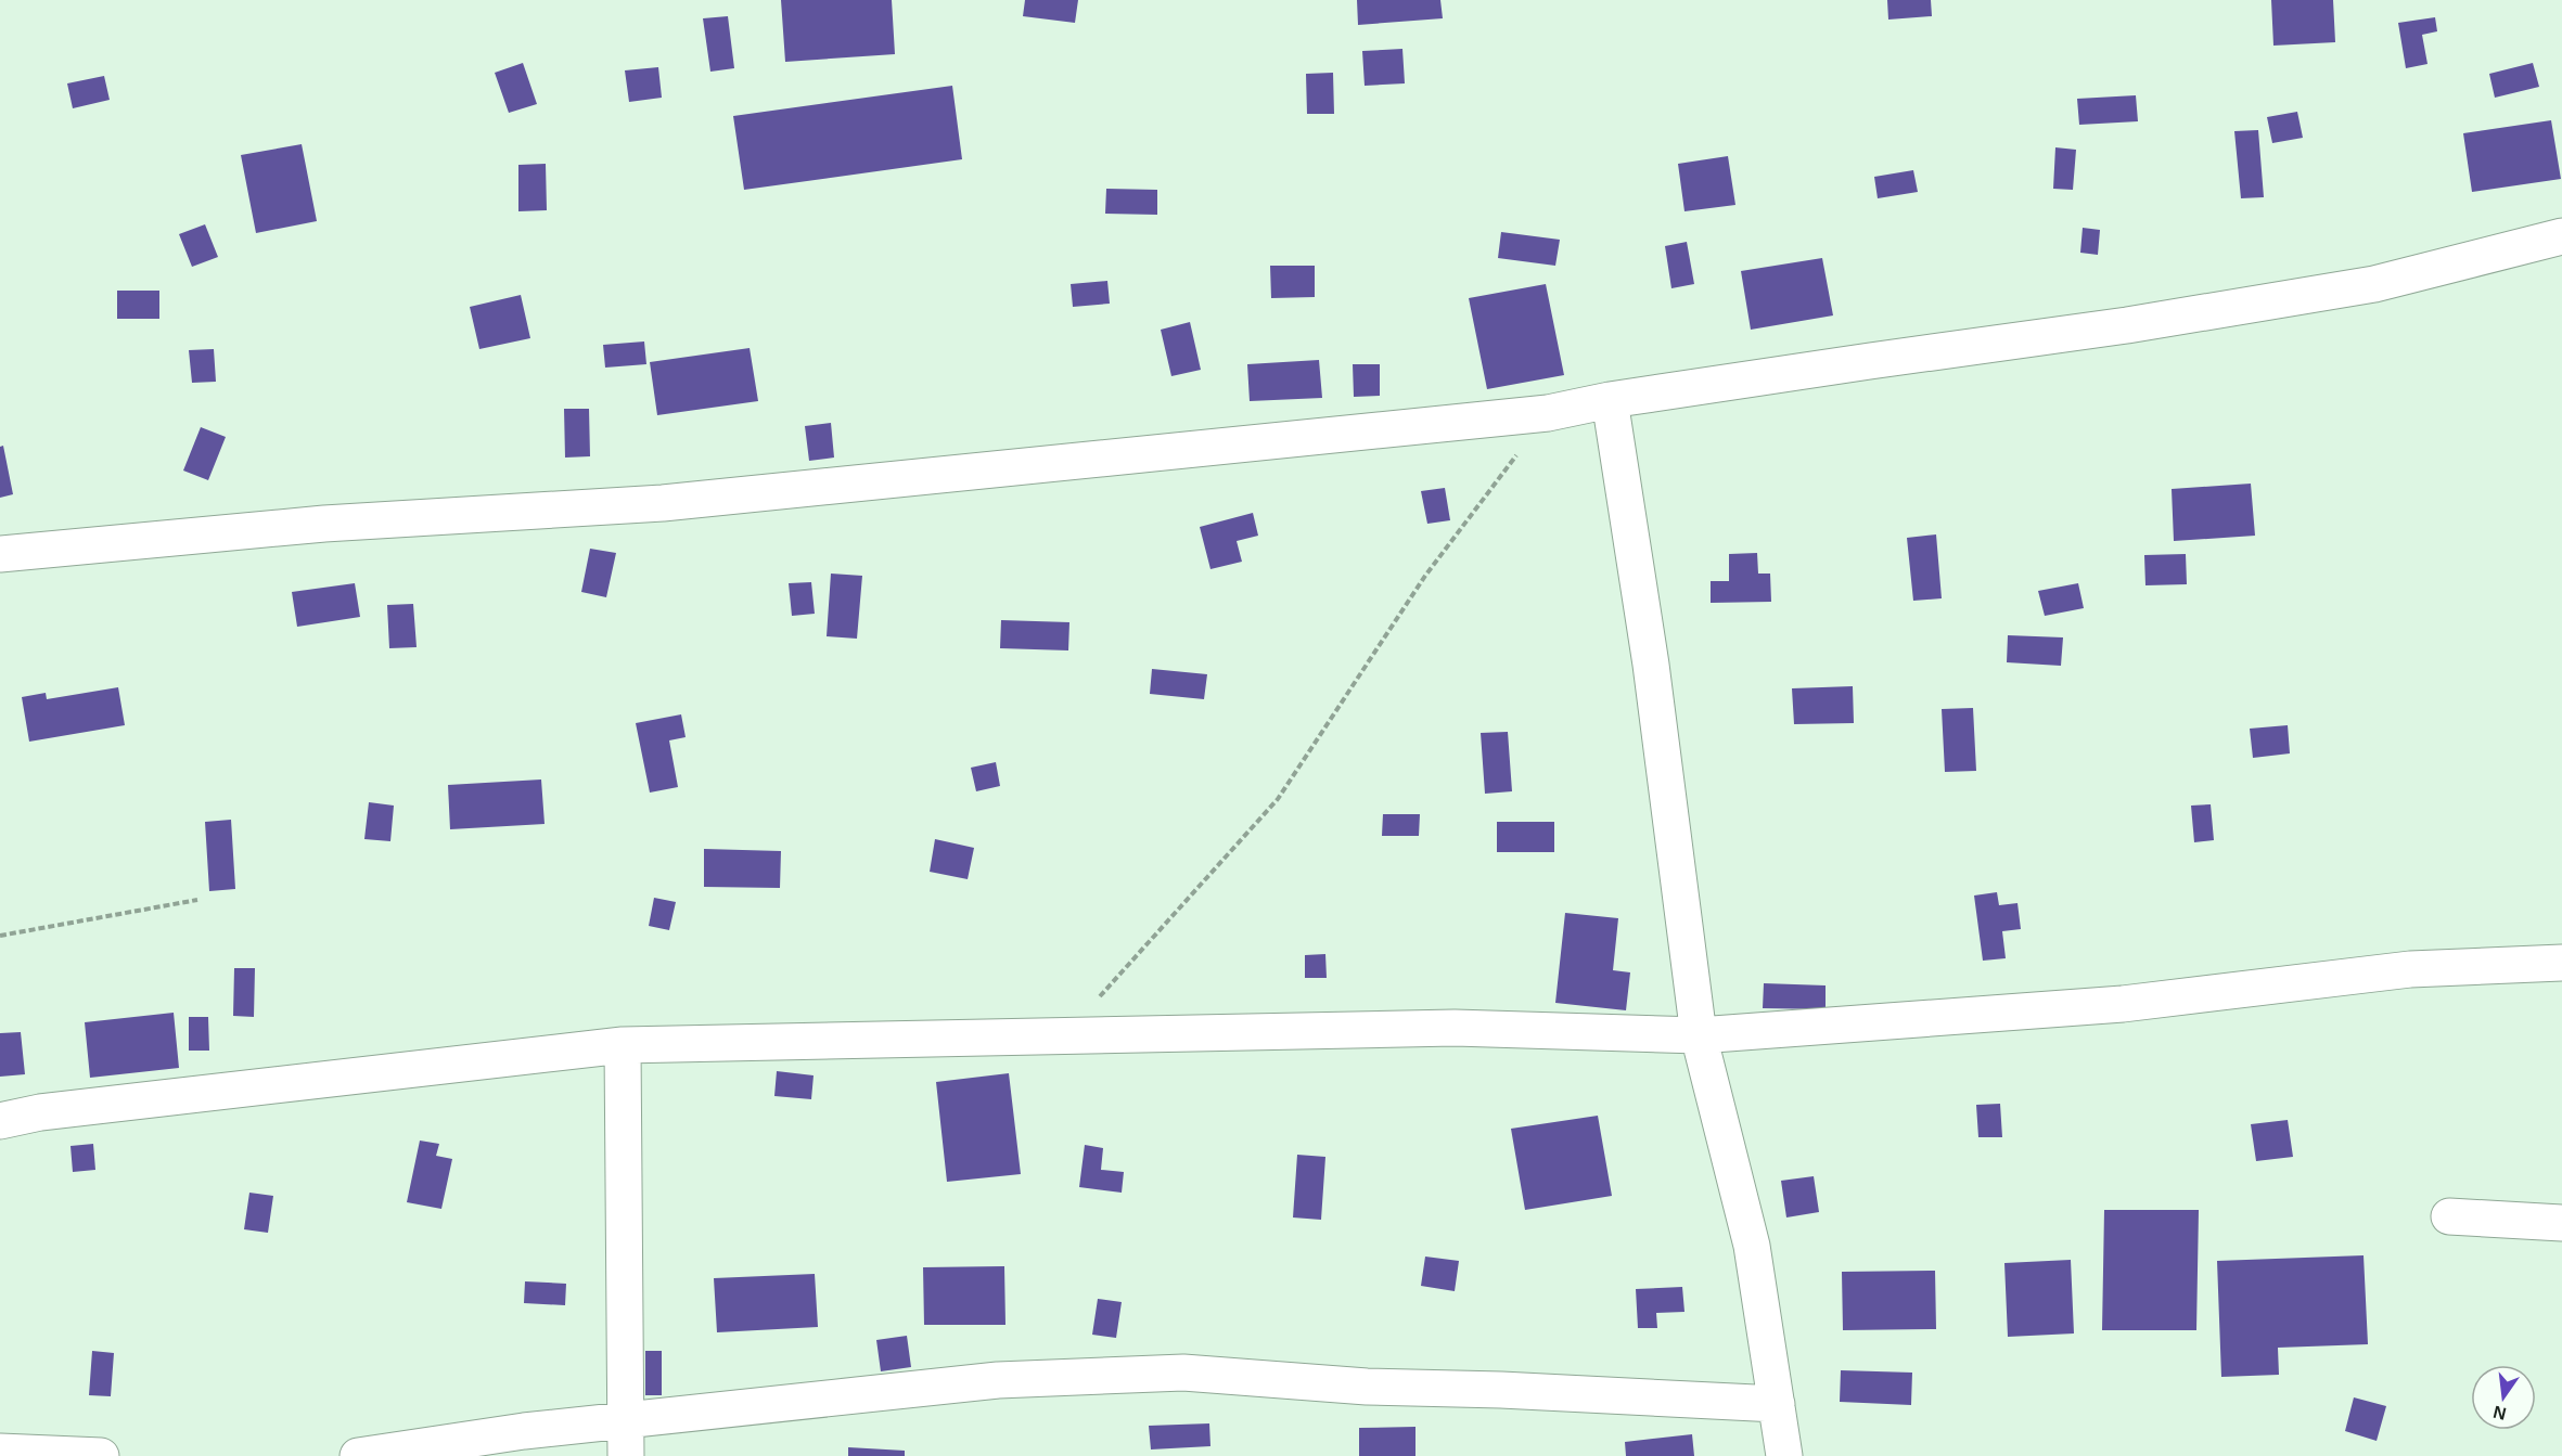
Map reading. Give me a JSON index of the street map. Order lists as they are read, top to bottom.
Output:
{
  "north": "bottom"
}
